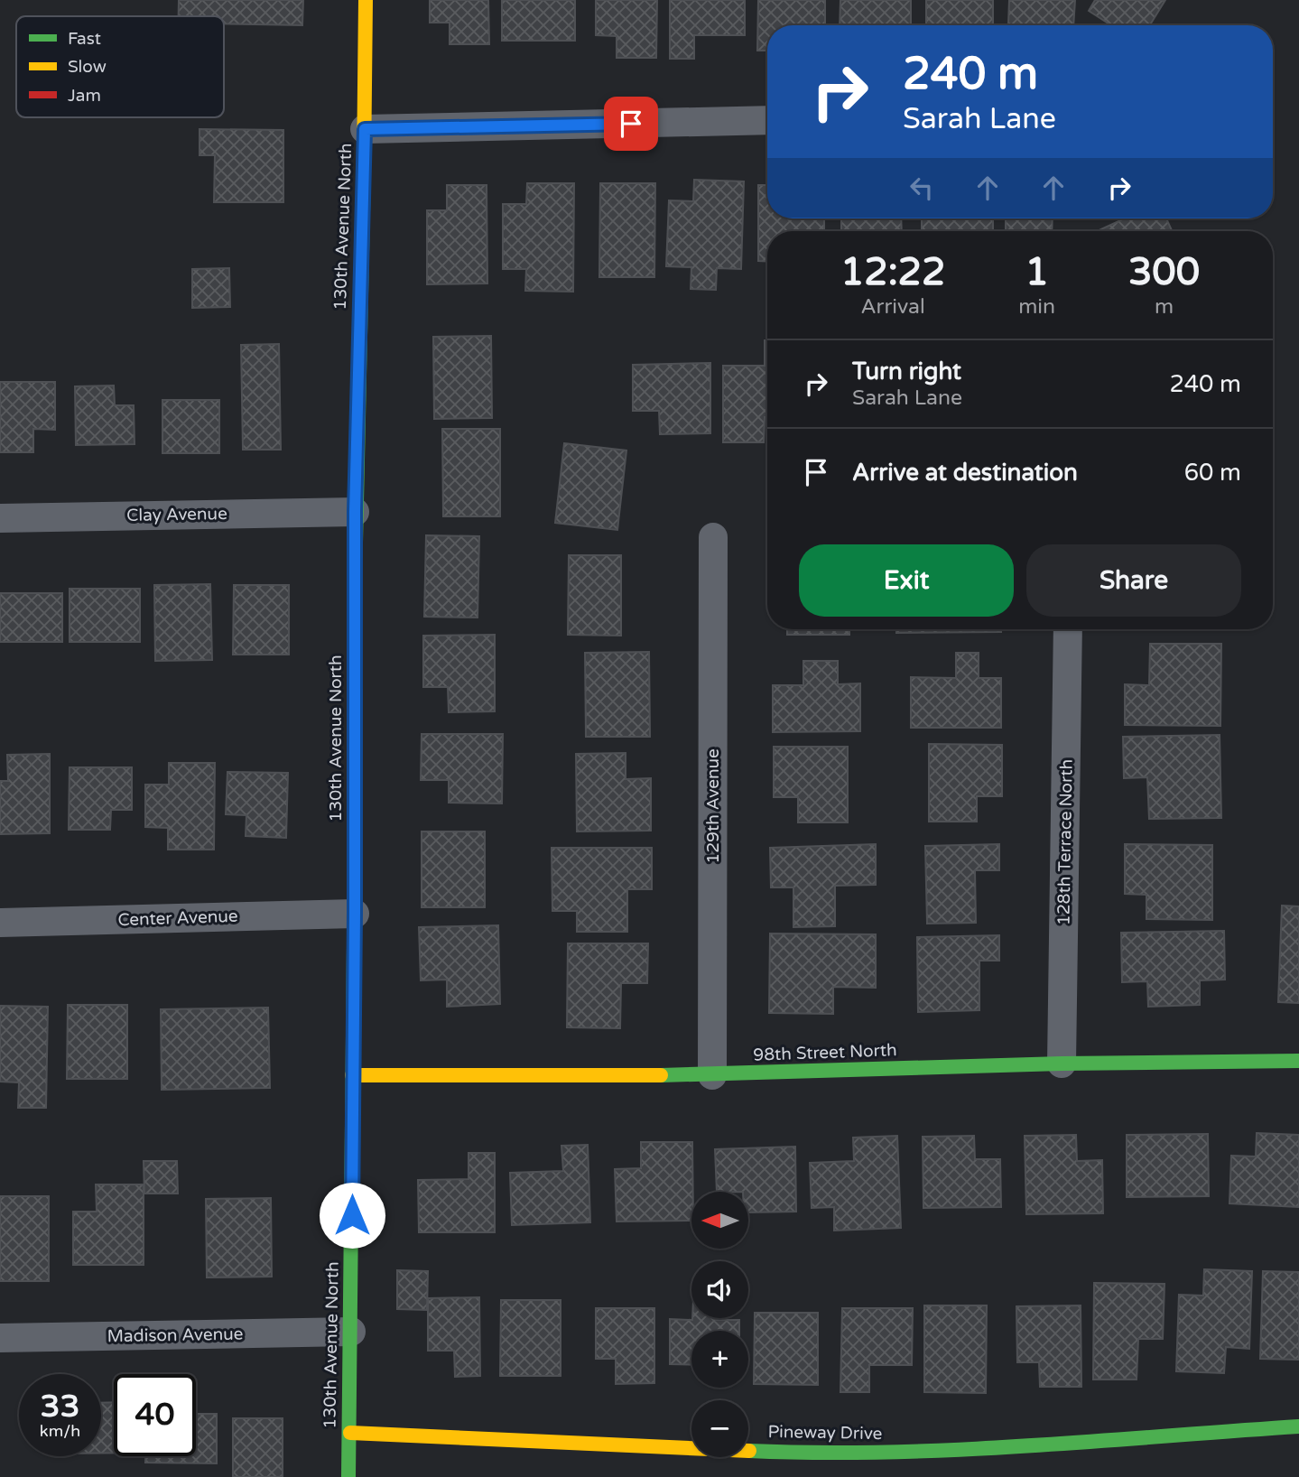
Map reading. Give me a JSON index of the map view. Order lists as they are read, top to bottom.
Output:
{
  "streets": {
    "street": [
      "130th Avenue North",
      "Clay Avenue",
      "129th Avenue",
      "128th Terrace North",
      "Center Avenue",
      "98th Street North",
      "Madison Avenue",
      "Pineway Drive"
    ]
  },
  "crossings": [
    ["130th Avenue North", "Clay Avenue"],
    ["130th Avenue North", "Center Avenue"],
    ["130th Avenue North", "98th Street North"],
    ["130th Avenue North", "Madison Avenue"],
    ["130th Avenue North", "Pineway Drive"],
    ["129th Avenue", "98th Street North"],
    ["128th Terrace North", "98th Street North"]
  ],
  "legend": ["Fast", "Slow", "Jam"],
  "north": "left",
  "page": {
    "turn": ["240 m", "Sarah Lane"],
    "eta": [
      "12:22",
      "Arrival",
      "1",
      "min",
      "300",
      "m"
    ],
    "list": [
      {
        "name": "Turn right",
        "note": "Sarah Lane",
        "value": "240 m"
      },
      {
        "name": "Arrive at destination",
        "value": "60 m"
      }
    ],
    "buttons": ["Exit", "Share"],
    "map_buttons": ["+", "−"],
    "speed": "33 km/h",
    "limit": "40"
  }
}
